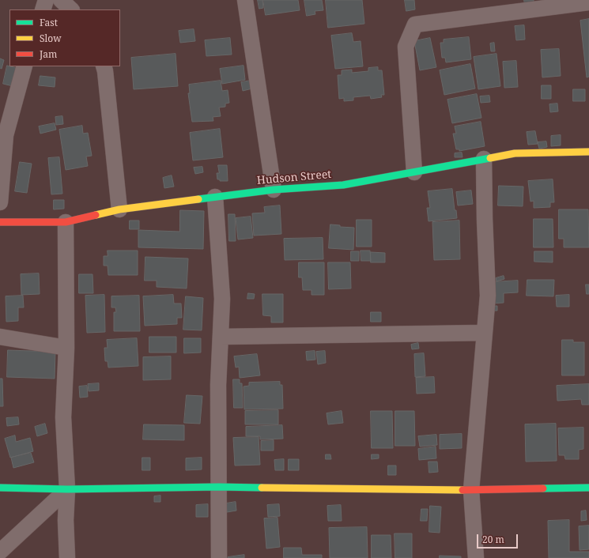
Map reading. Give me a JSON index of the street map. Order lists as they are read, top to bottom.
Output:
{
  "streets": {
    "street": ["Hudson Street"]
  },
  "legend": ["Fast", "Slow", "Jam"],
  "scale_bar": "20 m"
}
